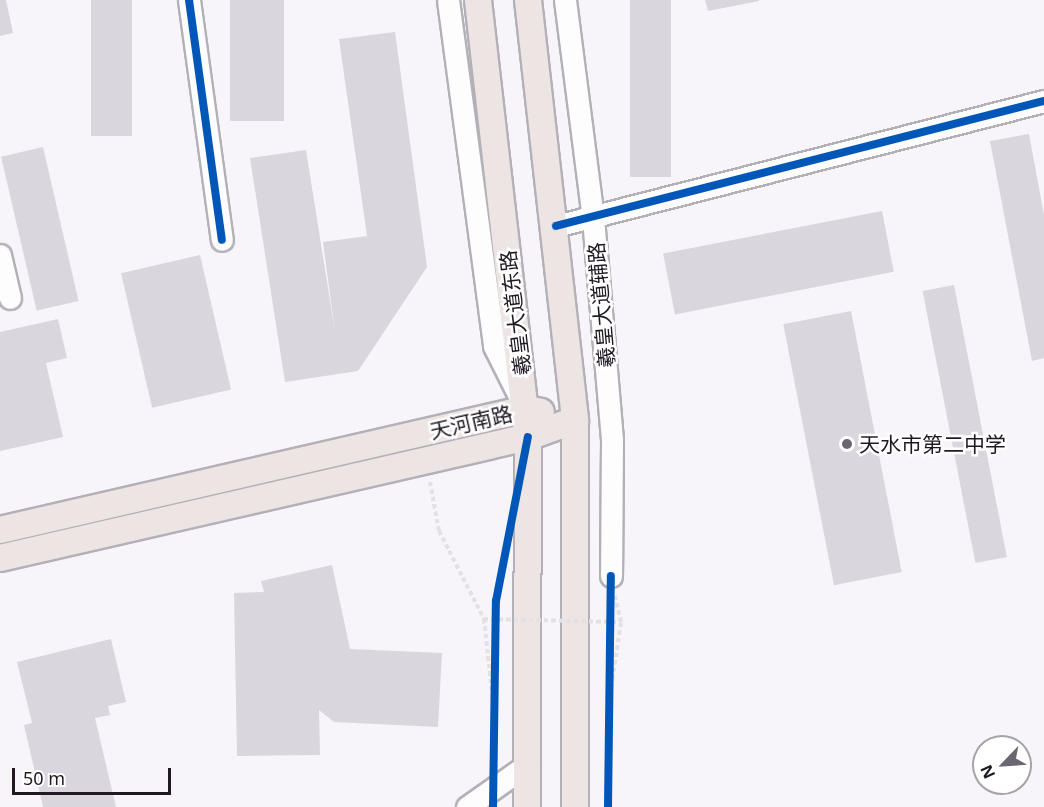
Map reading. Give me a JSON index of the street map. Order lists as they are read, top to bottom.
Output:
{
  "streets": {
    "main road": ["羲皇大道东路", "天河南路"],
    "street": ["羲皇大道辅路"]
  },
  "crossings": [
    ["羲皇大道东路", "天河南路"]
  ],
  "places": ["天水市第二中学"],
  "scale_bar": "50 m",
  "north": "bottom left"
}
